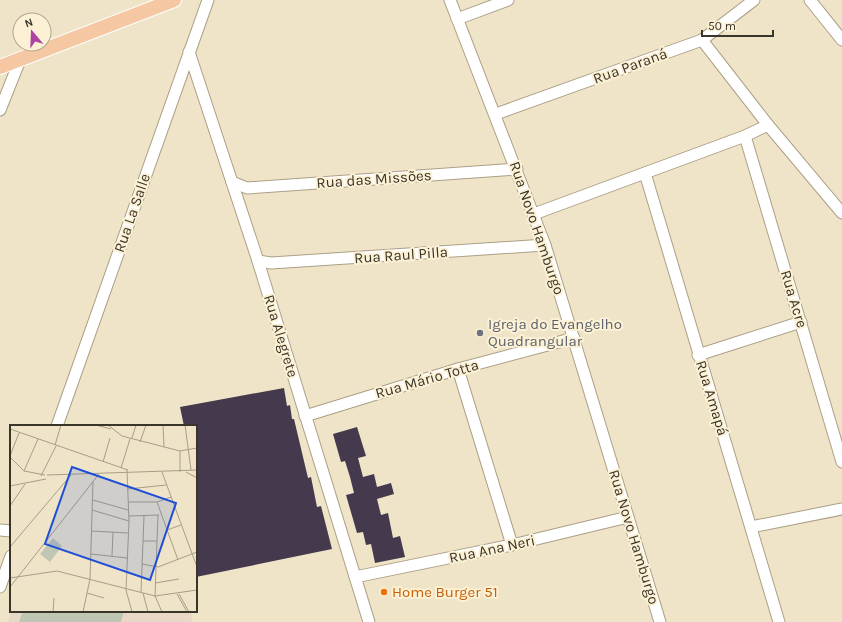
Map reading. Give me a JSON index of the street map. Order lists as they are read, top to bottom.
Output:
{
  "streets": {
    "street": [
      "Rua Paraná",
      "Rua das Missões",
      "Rua La Salle",
      "Rua Novo Hamburgo",
      "Rua Raul Pilla",
      "Rua Acre",
      "Rua Alegrete",
      "Rua Mário Totta",
      "Rua Amapá",
      "Rua Ana Neri"
    ]
  },
  "crossings": [
    ["Rua Paraná", "Rua Novo Hamburgo"],
    ["Rua das Missões", "Rua Novo Hamburgo"],
    ["Rua das Missões", "Rua Alegrete"],
    ["Rua La Salle", "Rua Alegrete"],
    ["Rua Novo Hamburgo", "Rua Raul Pilla"],
    ["Rua Novo Hamburgo", "Rua Mário Totta"],
    ["Rua Novo Hamburgo", "Rua Ana Neri"],
    ["Rua Raul Pilla", "Rua Alegrete"],
    ["Rua Alegrete", "Rua Mário Totta"],
    ["Rua Alegrete", "Rua Ana Neri"]
  ],
  "places": ["Igreja do Evangelho Quadrangular", "Home Burger 51"],
  "scale_bar": "50 m",
  "north": "top"
}
